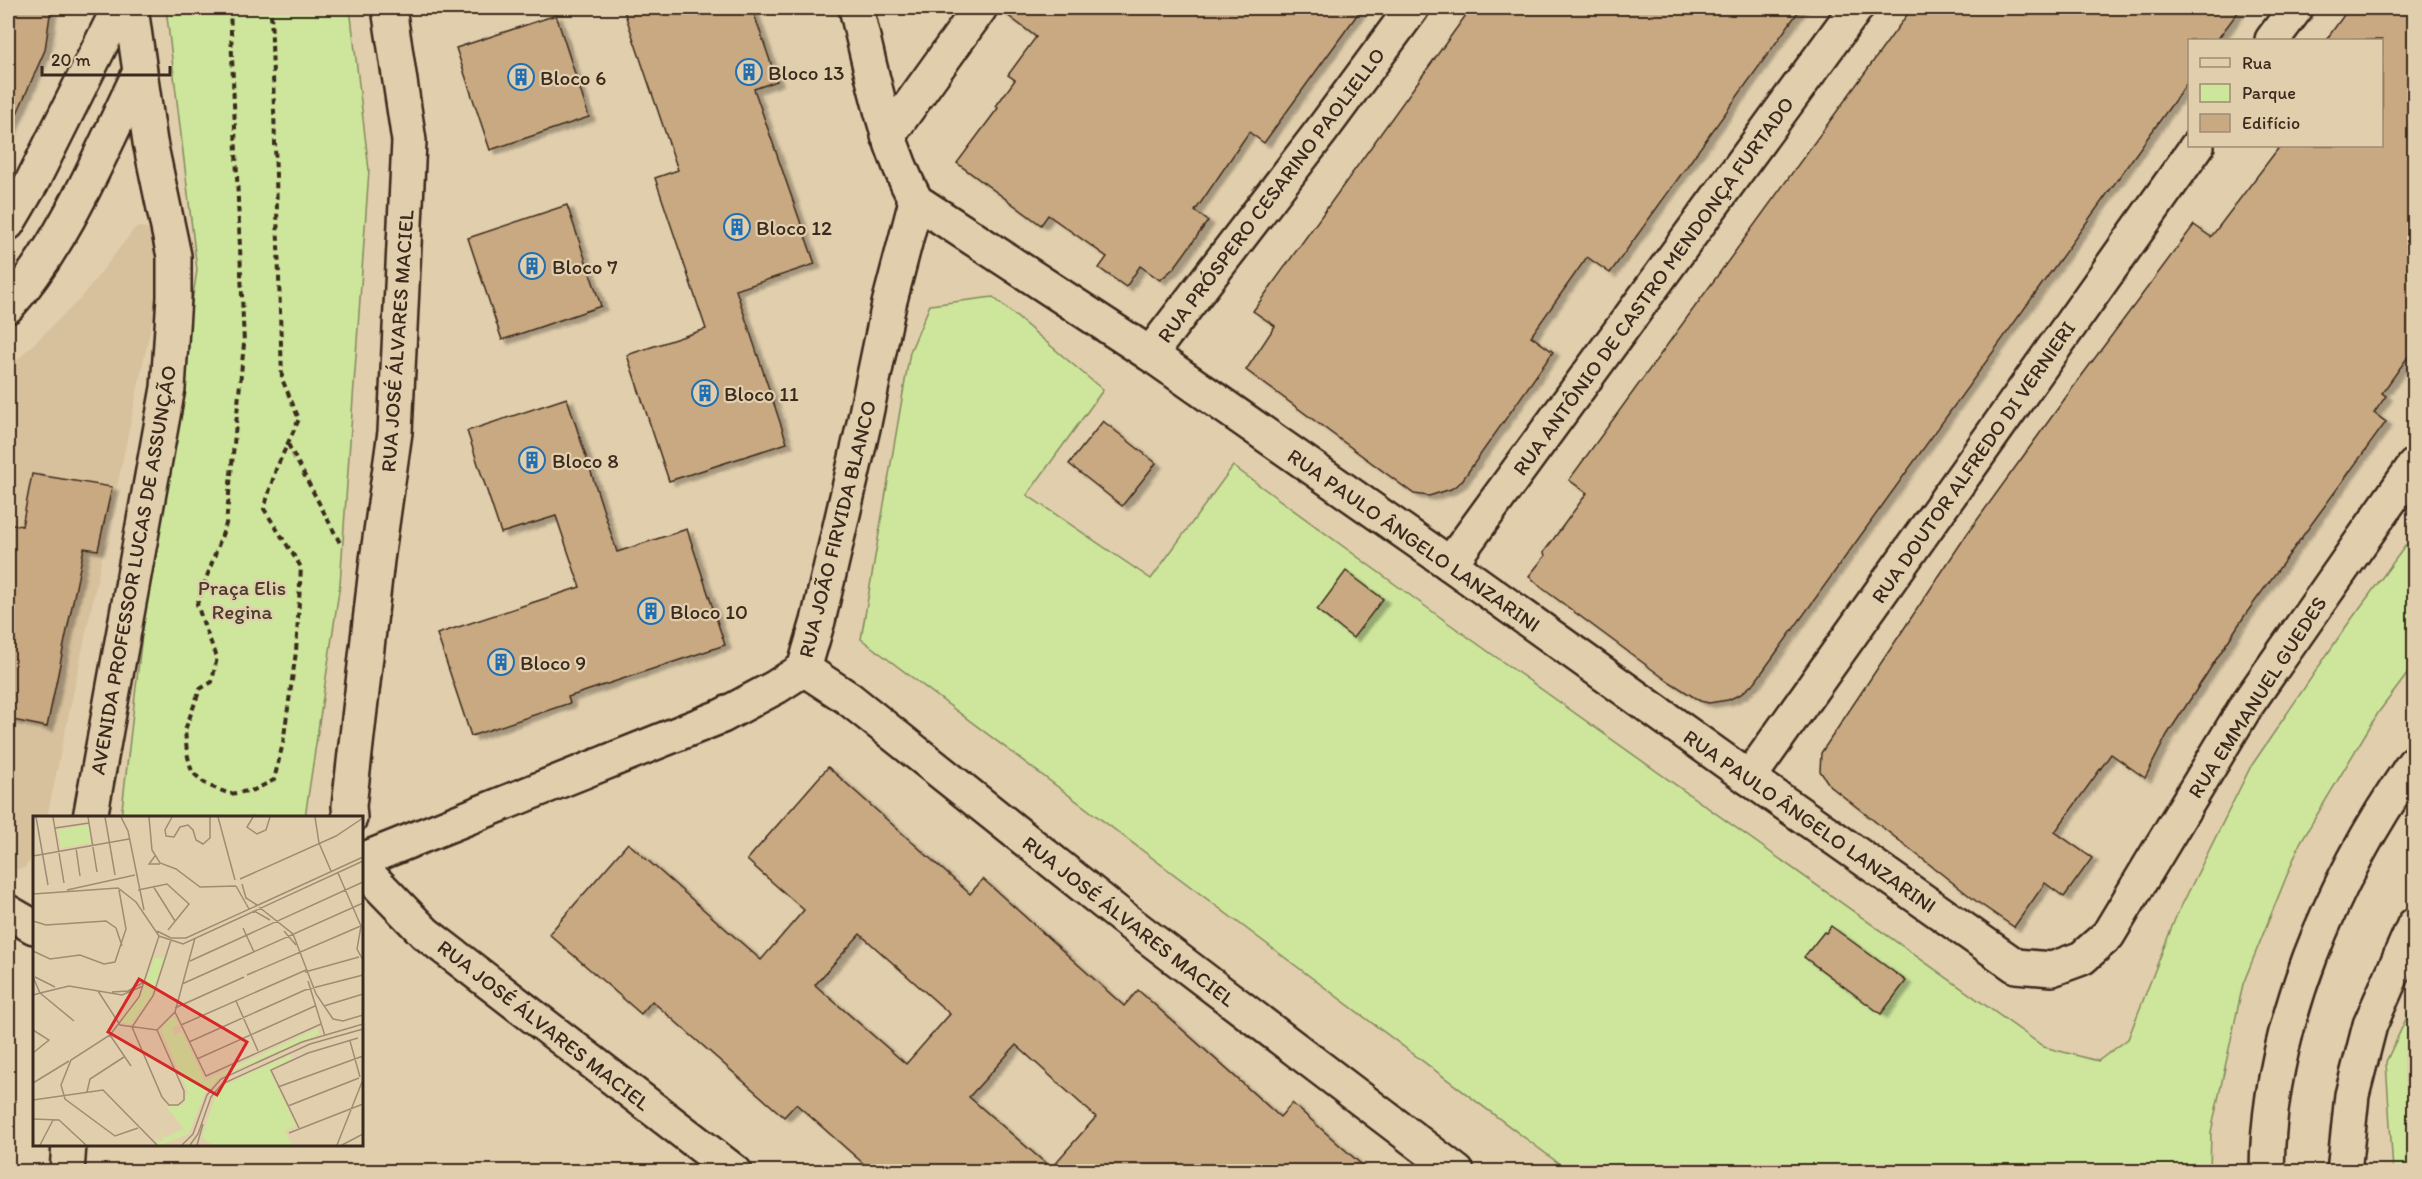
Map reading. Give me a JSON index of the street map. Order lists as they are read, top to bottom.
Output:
{
  "streets": {
    "main road": [
      "RUA PRÓSPERO CESARINO PAOLIELLO",
      "RUA ANTÔNIO DE CASTRO MENDONÇA FURTADO",
      "RUA JOSÉ ÁLVARES MACIEL",
      "RUA DOUTOR ALFREDO DI VERNIERI",
      "RUA JOÃO FIRVIDA BLANCO",
      "RUA PAULO ÂNGELO LANZARINI",
      "AVENIDA PROFESSOR LUCAS DE ASSUNÇÃO",
      "RUA EMMANUEL GUEDES"
    ]
  },
  "crossings": [
    ["RUA PRÓSPERO CESARINO PAOLIELLO", "RUA PAULO ÂNGELO LANZARINI"],
    ["RUA ANTÔNIO DE CASTRO MENDONÇA FURTADO", "RUA PAULO ÂNGELO LANZARINI"],
    ["RUA JOSÉ ÁLVARES MACIEL", "RUA JOÃO FIRVIDA BLANCO"],
    ["RUA DOUTOR ALFREDO DI VERNIERI", "RUA PAULO ÂNGELO LANZARINI"],
    ["RUA JOÃO FIRVIDA BLANCO", "RUA PAULO ÂNGELO LANZARINI"],
    ["RUA PAULO ÂNGELO LANZARINI", "RUA EMMANUEL GUEDES"]
  ],
  "parks": ["Praça Elis Regina"],
  "places": {
    "building": [
      "Bloco 13",
      "Bloco 6",
      "Bloco 12",
      "Bloco 7",
      "Bloco 11",
      "Bloco 8",
      "Bloco 10",
      "Bloco 9"
    ]
  },
  "legend": ["Rua", "Parque", "Edifício"],
  "scale_bar": "20 m"
}
